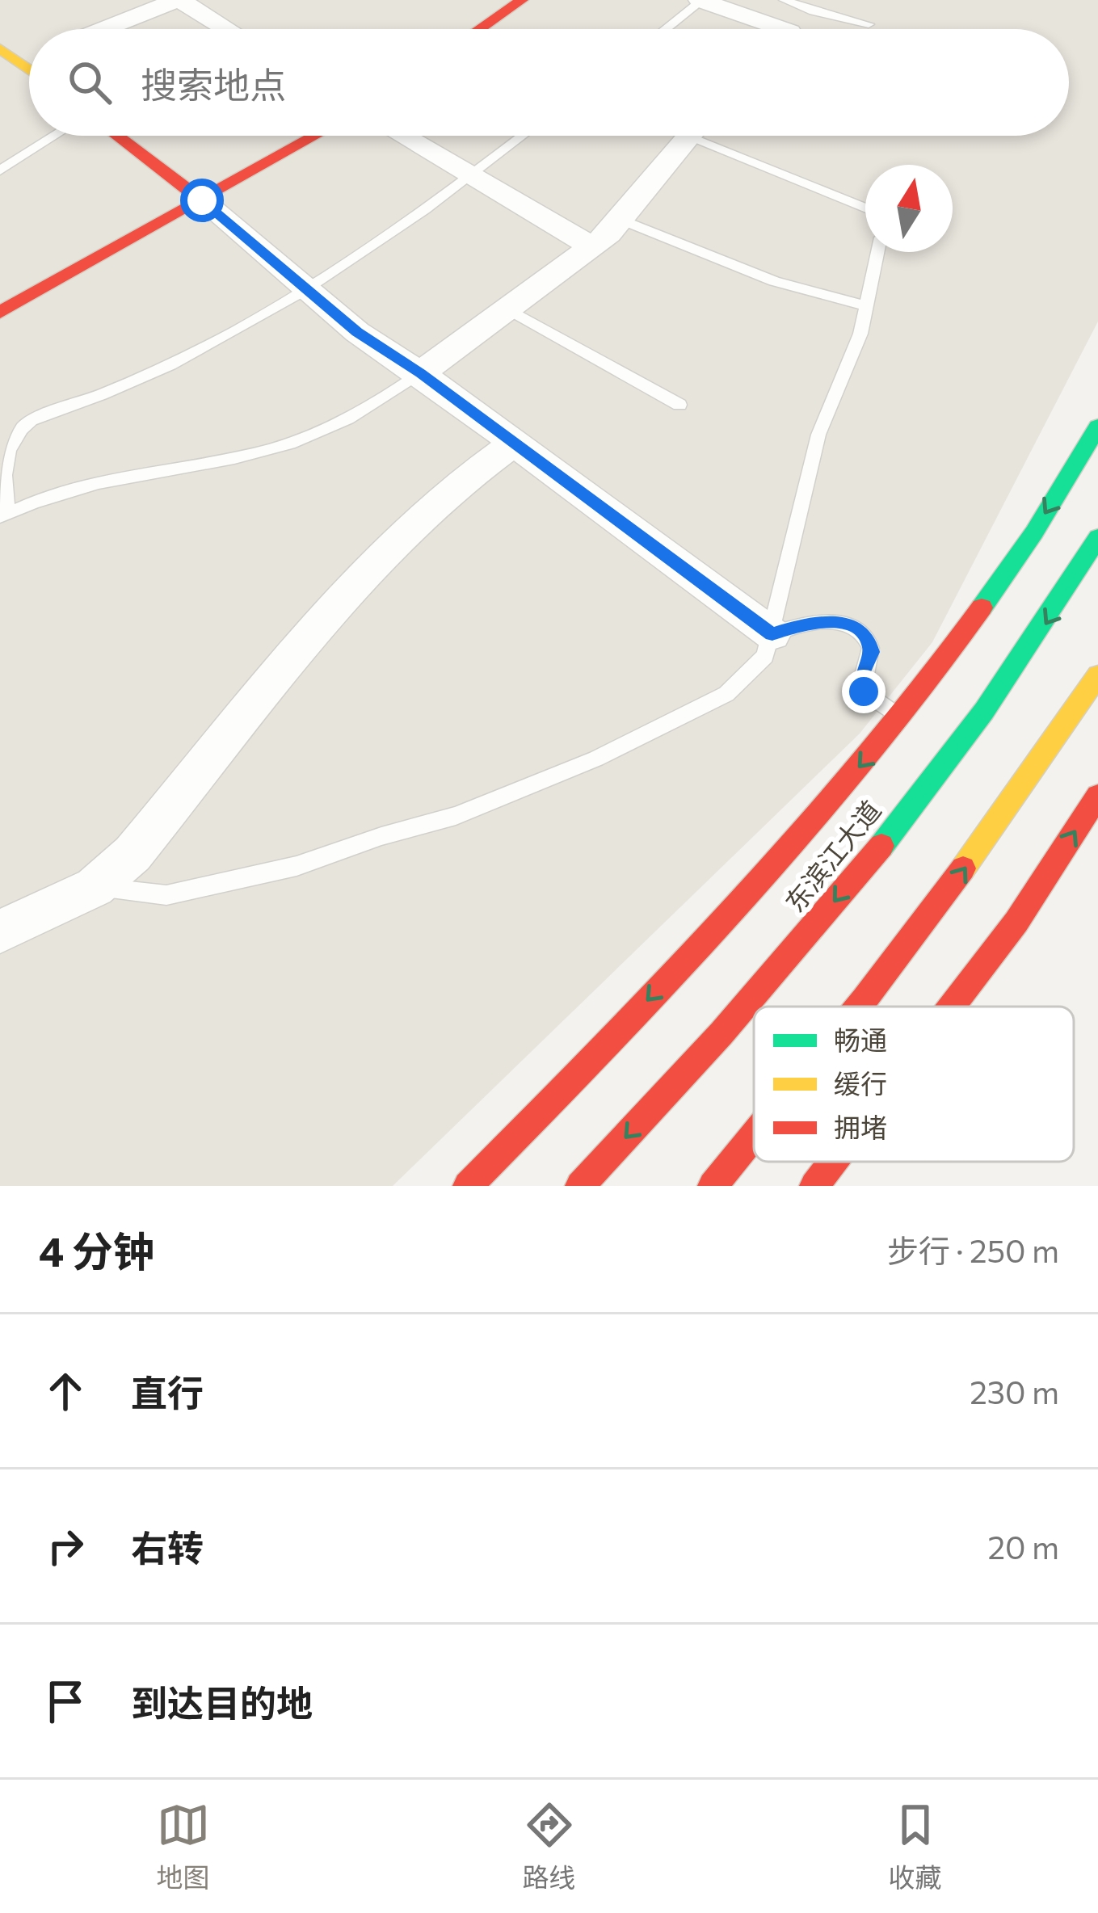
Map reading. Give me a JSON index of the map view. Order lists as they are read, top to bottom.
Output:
{
  "streets": {
    "main road": ["东滨江大道"]
  },
  "legend": ["畅通", "缓行", "拥堵"],
  "north": "top",
  "page": {
    "search": "搜索地点",
    "heading": ["4 分钟", "步行 · 250 m"],
    "list": [
      ["直行", "230 m"],
      ["右转", "20 m"],
      "到达目的地"
    ],
    "nav": ["地图", "路线", "收藏"]
  }
}
